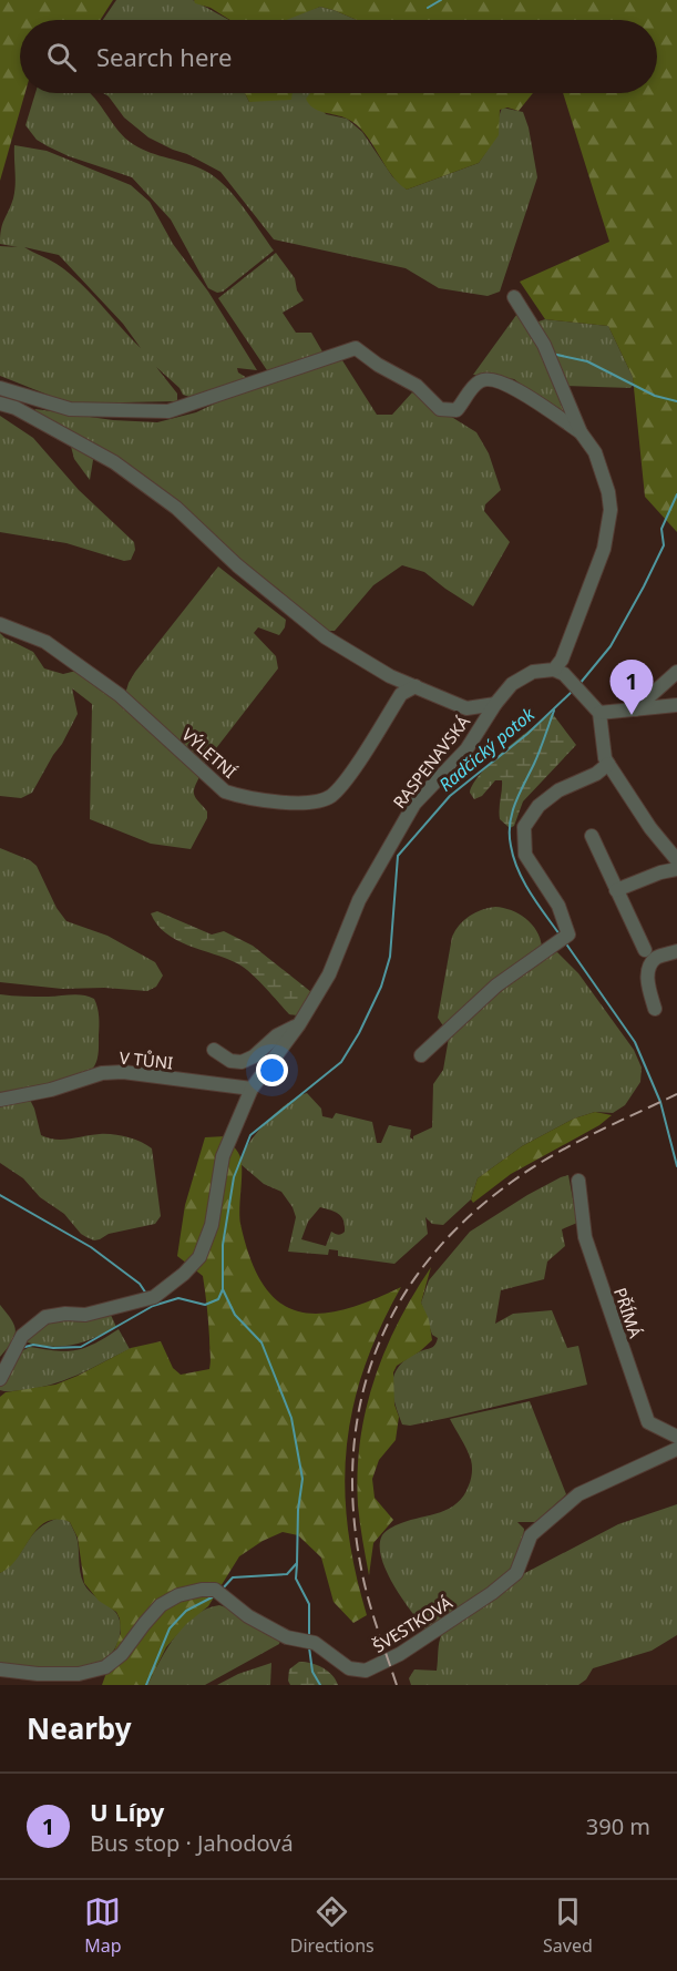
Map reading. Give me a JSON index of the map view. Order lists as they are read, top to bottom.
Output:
{
  "streets": {
    "street": [
      "VÝLETNÍ",
      "RASPENAVSKÁ",
      "V TŮNI",
      "PŘÍMÁ",
      "ŠVESTKOVÁ"
    ]
  },
  "crossings": [
    ["RASPENAVSKÁ", "V TŮNI"]
  ],
  "water": ["Radčický potok"],
  "page": {
    "search": "Search here",
    "pins": "1",
    "heading": "Nearby",
    "list": [
      {
        "mark": "1",
        "name": "U Lípy",
        "note": "Bus stop · Jahodová",
        "value": "390 m"
      }
    ],
    "nav": ["Map", "Directions", "Saved"]
  }
}
